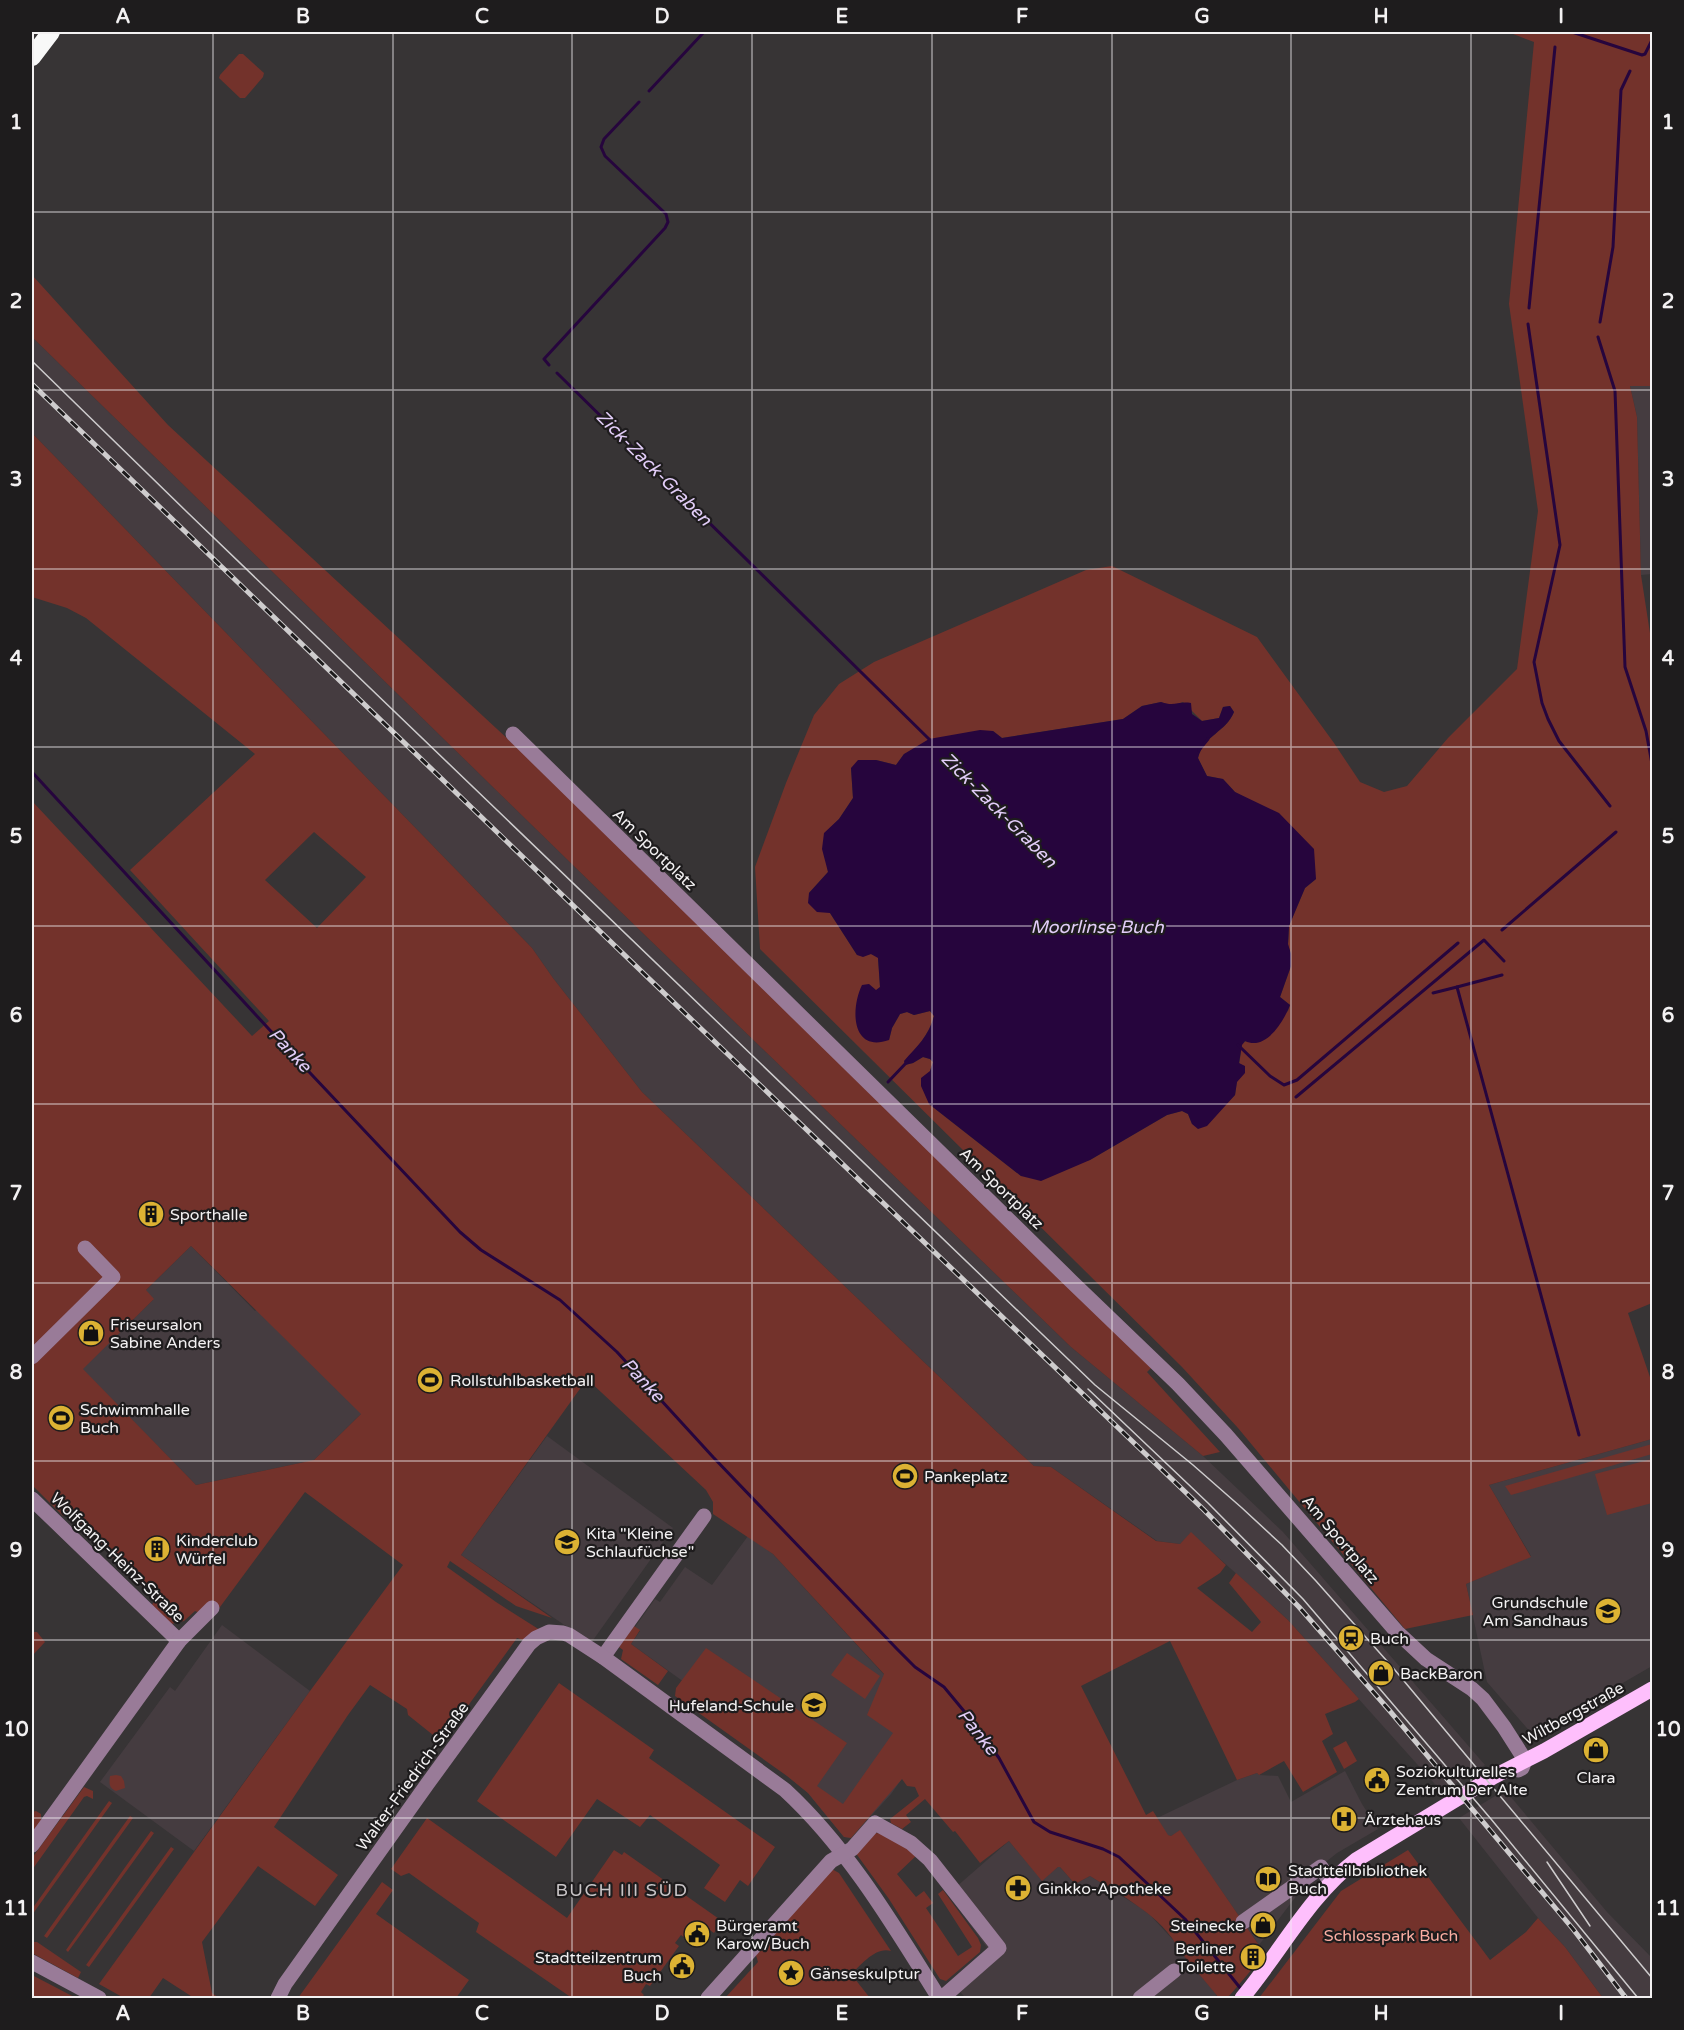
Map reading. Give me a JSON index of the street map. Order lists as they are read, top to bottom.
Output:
{
  "streets": {
    "main road": ["Wiltbergstraße"],
    "street": ["Am Sportplatz", "Wolfgang-Heinz-Straße", "Walter-Friedrich-Straße"]
  },
  "crossings": [
    ["Am Sportplatz", "Wiltbergstraße"]
  ],
  "districts": ["BUCH III SÜD"],
  "water": ["Zick-Zack-Graben", "Moorlinse Buch", "Panke"],
  "parks": ["Schlosspark Buch"],
  "places": {
    "building": ["Sporthalle", "Kinderclub Würfel", "Berliner Toilette"],
    "shop": [
      "Friseursalon Sabine Anders",
      "BackBaron",
      "Clara",
      "Steinecke"
    ],
    "sports": ["Rollstuhlbasketball", "Schwimmhalle Buch", "Pankeplatz"],
    "school or university": ["Kita \"Kleine Schlaufüchse\"", "Grundschule Am Sandhaus", "Hufeland-Schule"],
    "station": ["Buch"],
    "public building": ["Soziokulturelles Zentrum Der Alte", "Bürgeramt Karow/Buch", "Stadtteilzentrum Buch"],
    "hospital": ["Ärztehaus"],
    "library": ["Stadtteilbibliothek Buch"],
    "pharmacy": ["Ginkko-Apotheke"],
    "place": ["Gänseskulptur"]
  },
  "grid": {
    "columns": [
      "A",
      "B",
      "C",
      "D",
      "E",
      "F",
      "G",
      "H",
      "I"
    ],
    "rows": [
      "1",
      "2",
      "3",
      "4",
      "5",
      "6",
      "7",
      "8",
      "9",
      "10",
      "11"
    ]
  }
}
